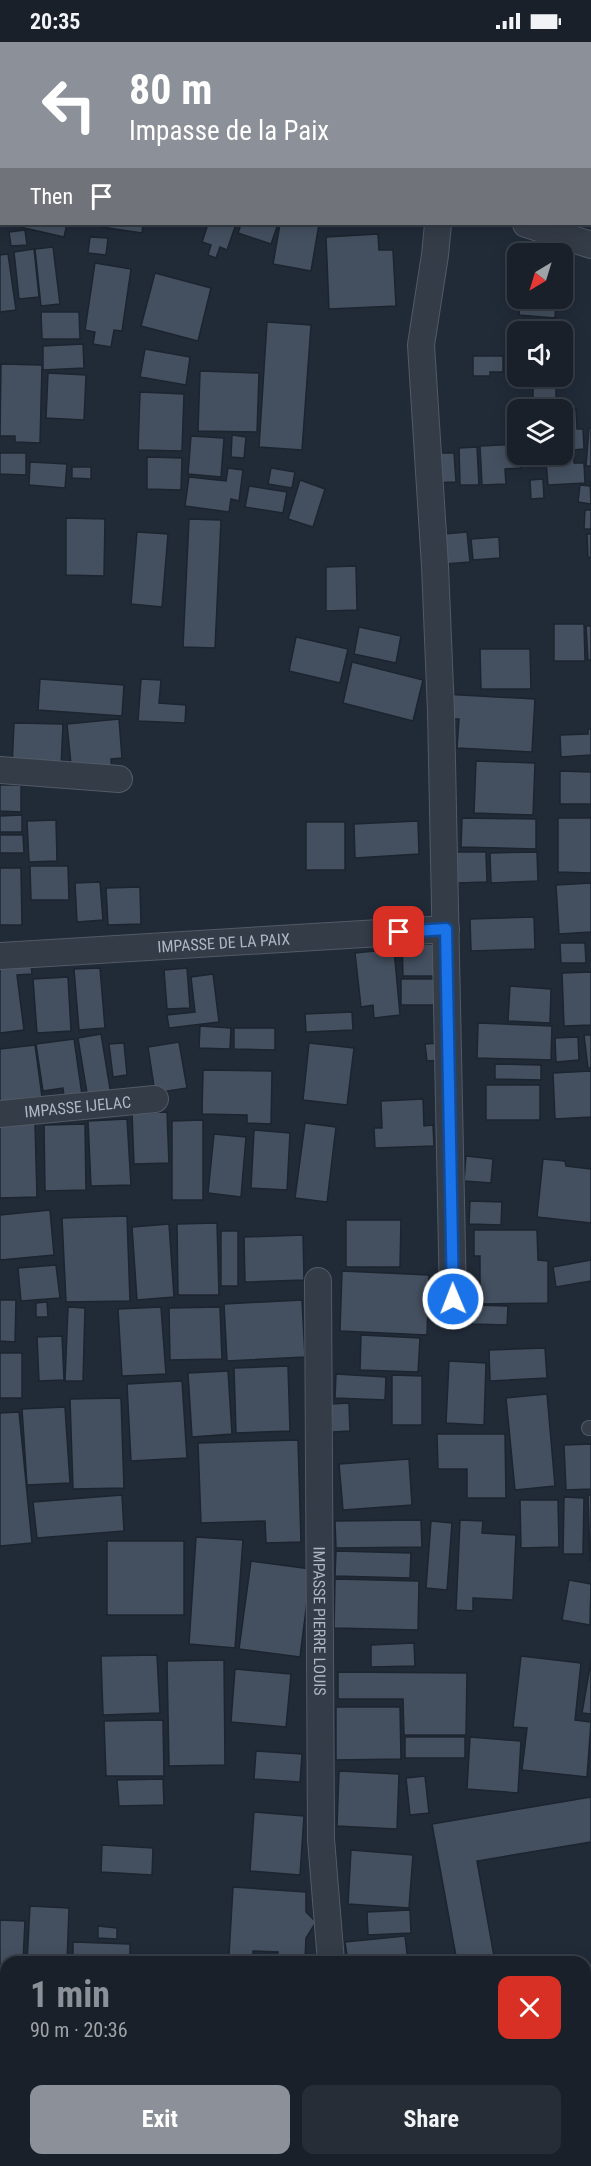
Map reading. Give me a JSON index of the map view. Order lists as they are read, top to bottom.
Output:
{
  "streets": {
    "street": ["IMPASSE DE LA PAIX", "IMPASSE IJELAC", "IMPASSE PIERRE LOUIS"]
  },
  "north": "bottom left",
  "page": {
    "status": "20:35",
    "turn": ["80 m", "Impasse de la Paix"],
    "then": "Then",
    "heading": ["1 min", "90 m · 20:36"],
    "buttons": ["Exit", "Share"]
  }
}
